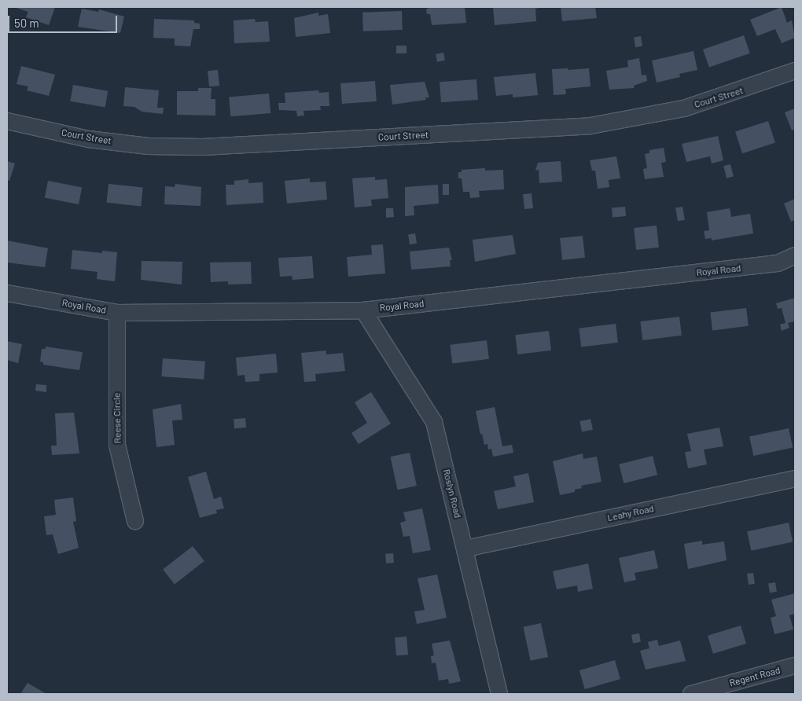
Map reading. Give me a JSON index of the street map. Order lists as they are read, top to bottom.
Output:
{
  "streets": {
    "street": [
      "Court Street",
      "Royal Road",
      "Reese Circle",
      "Roslyn Road",
      "Leahy Road",
      "Regent Road"
    ]
  },
  "crossings": [
    ["Royal Road", "Reese Circle"],
    ["Royal Road", "Roslyn Road"],
    ["Roslyn Road", "Leahy Road"]
  ],
  "scale_bar": "50 m"
}
